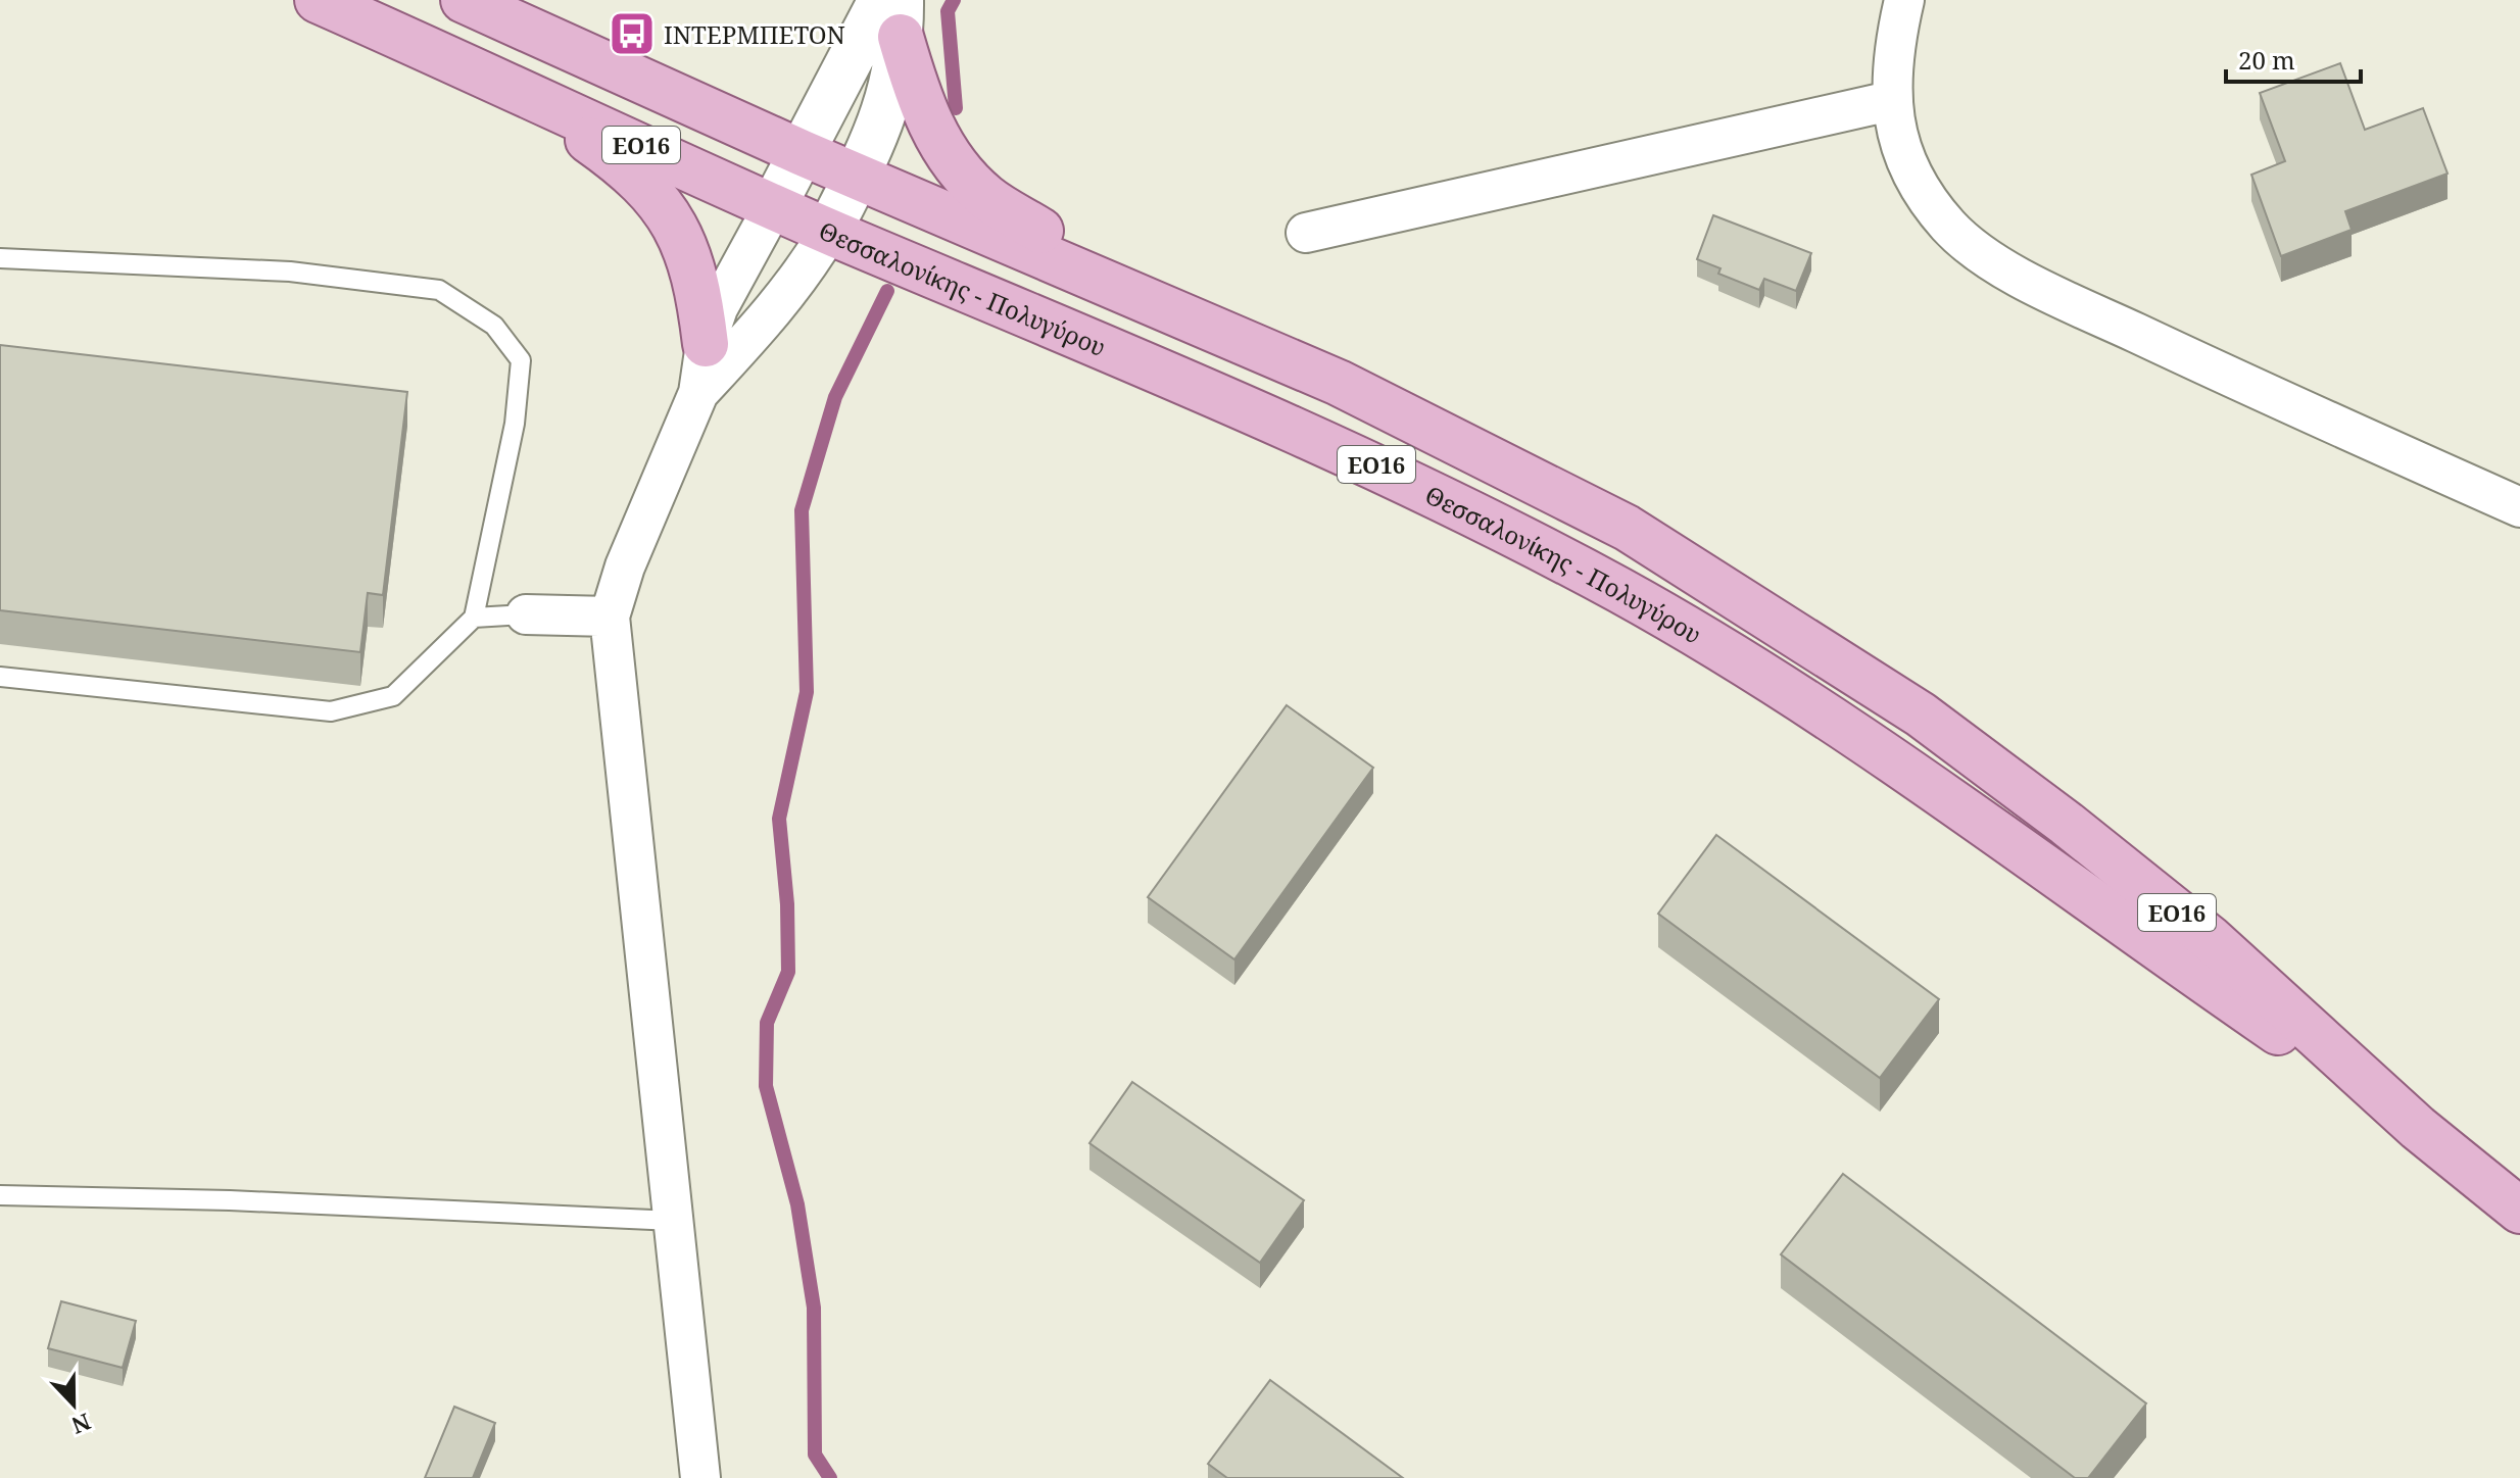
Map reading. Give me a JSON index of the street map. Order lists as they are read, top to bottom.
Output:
{
  "streets": {
    "main road": ["ΕΟ16", "Θεσσαλονίκης - Πολυγύρου"]
  },
  "places": {
    "bus stop": ["ΙΝΤΕΡΜΠΕΤΟΝ"]
  },
  "scale_bar": "20 m",
  "north": "bottom"
}
